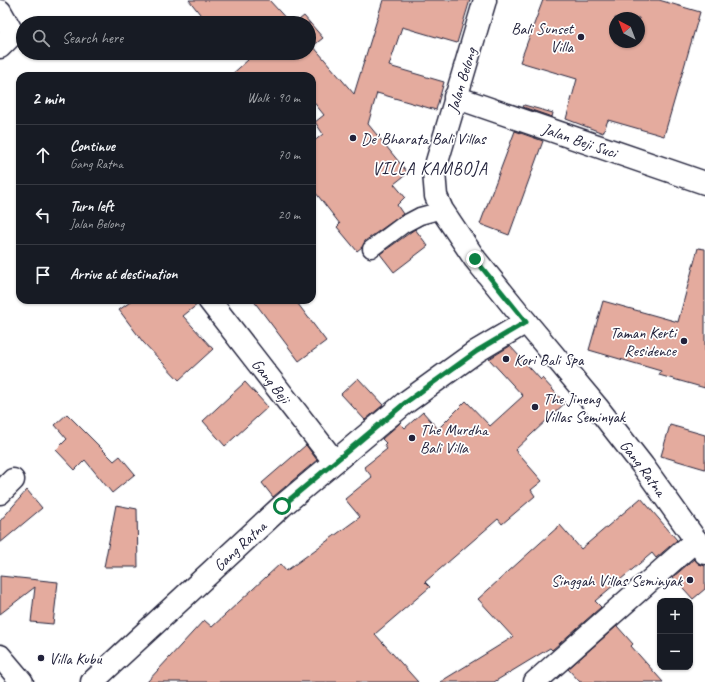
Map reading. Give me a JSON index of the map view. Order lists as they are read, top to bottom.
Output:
{
  "streets": {
    "street": [
      "Jalan Belong",
      "Jalan Beji Suci",
      "Gang Beji",
      "Gang Ratna"
    ]
  },
  "crossings": [
    ["Jalan Belong", "Jalan Beji Suci"],
    ["Jalan Belong", "Gang Ratna"],
    ["Gang Beji", "Gang Ratna"]
  ],
  "districts": ["VILLA KAMBOJA"],
  "places": [
    "Bali Sunset Villa",
    "De' Bharata Bali Villas",
    "Taman Kerti Residence",
    "Kori Bali Spa",
    "The Jineng Villas Seminyak",
    "The Murdha Bali Villa",
    "Singgah Villas Seminyak",
    "Villa Kubu"
  ],
  "north": "top left",
  "page": {
    "search": "Search here",
    "heading": ["2 min", "Walk · 90 m"],
    "list": [
      ["Continue", "Gang Ratna", "70 m"],
      ["Turn left", "Jalan Belong", "20 m"],
      "Arrive at destination"
    ],
    "map_buttons": ["+", "−"]
  }
}
